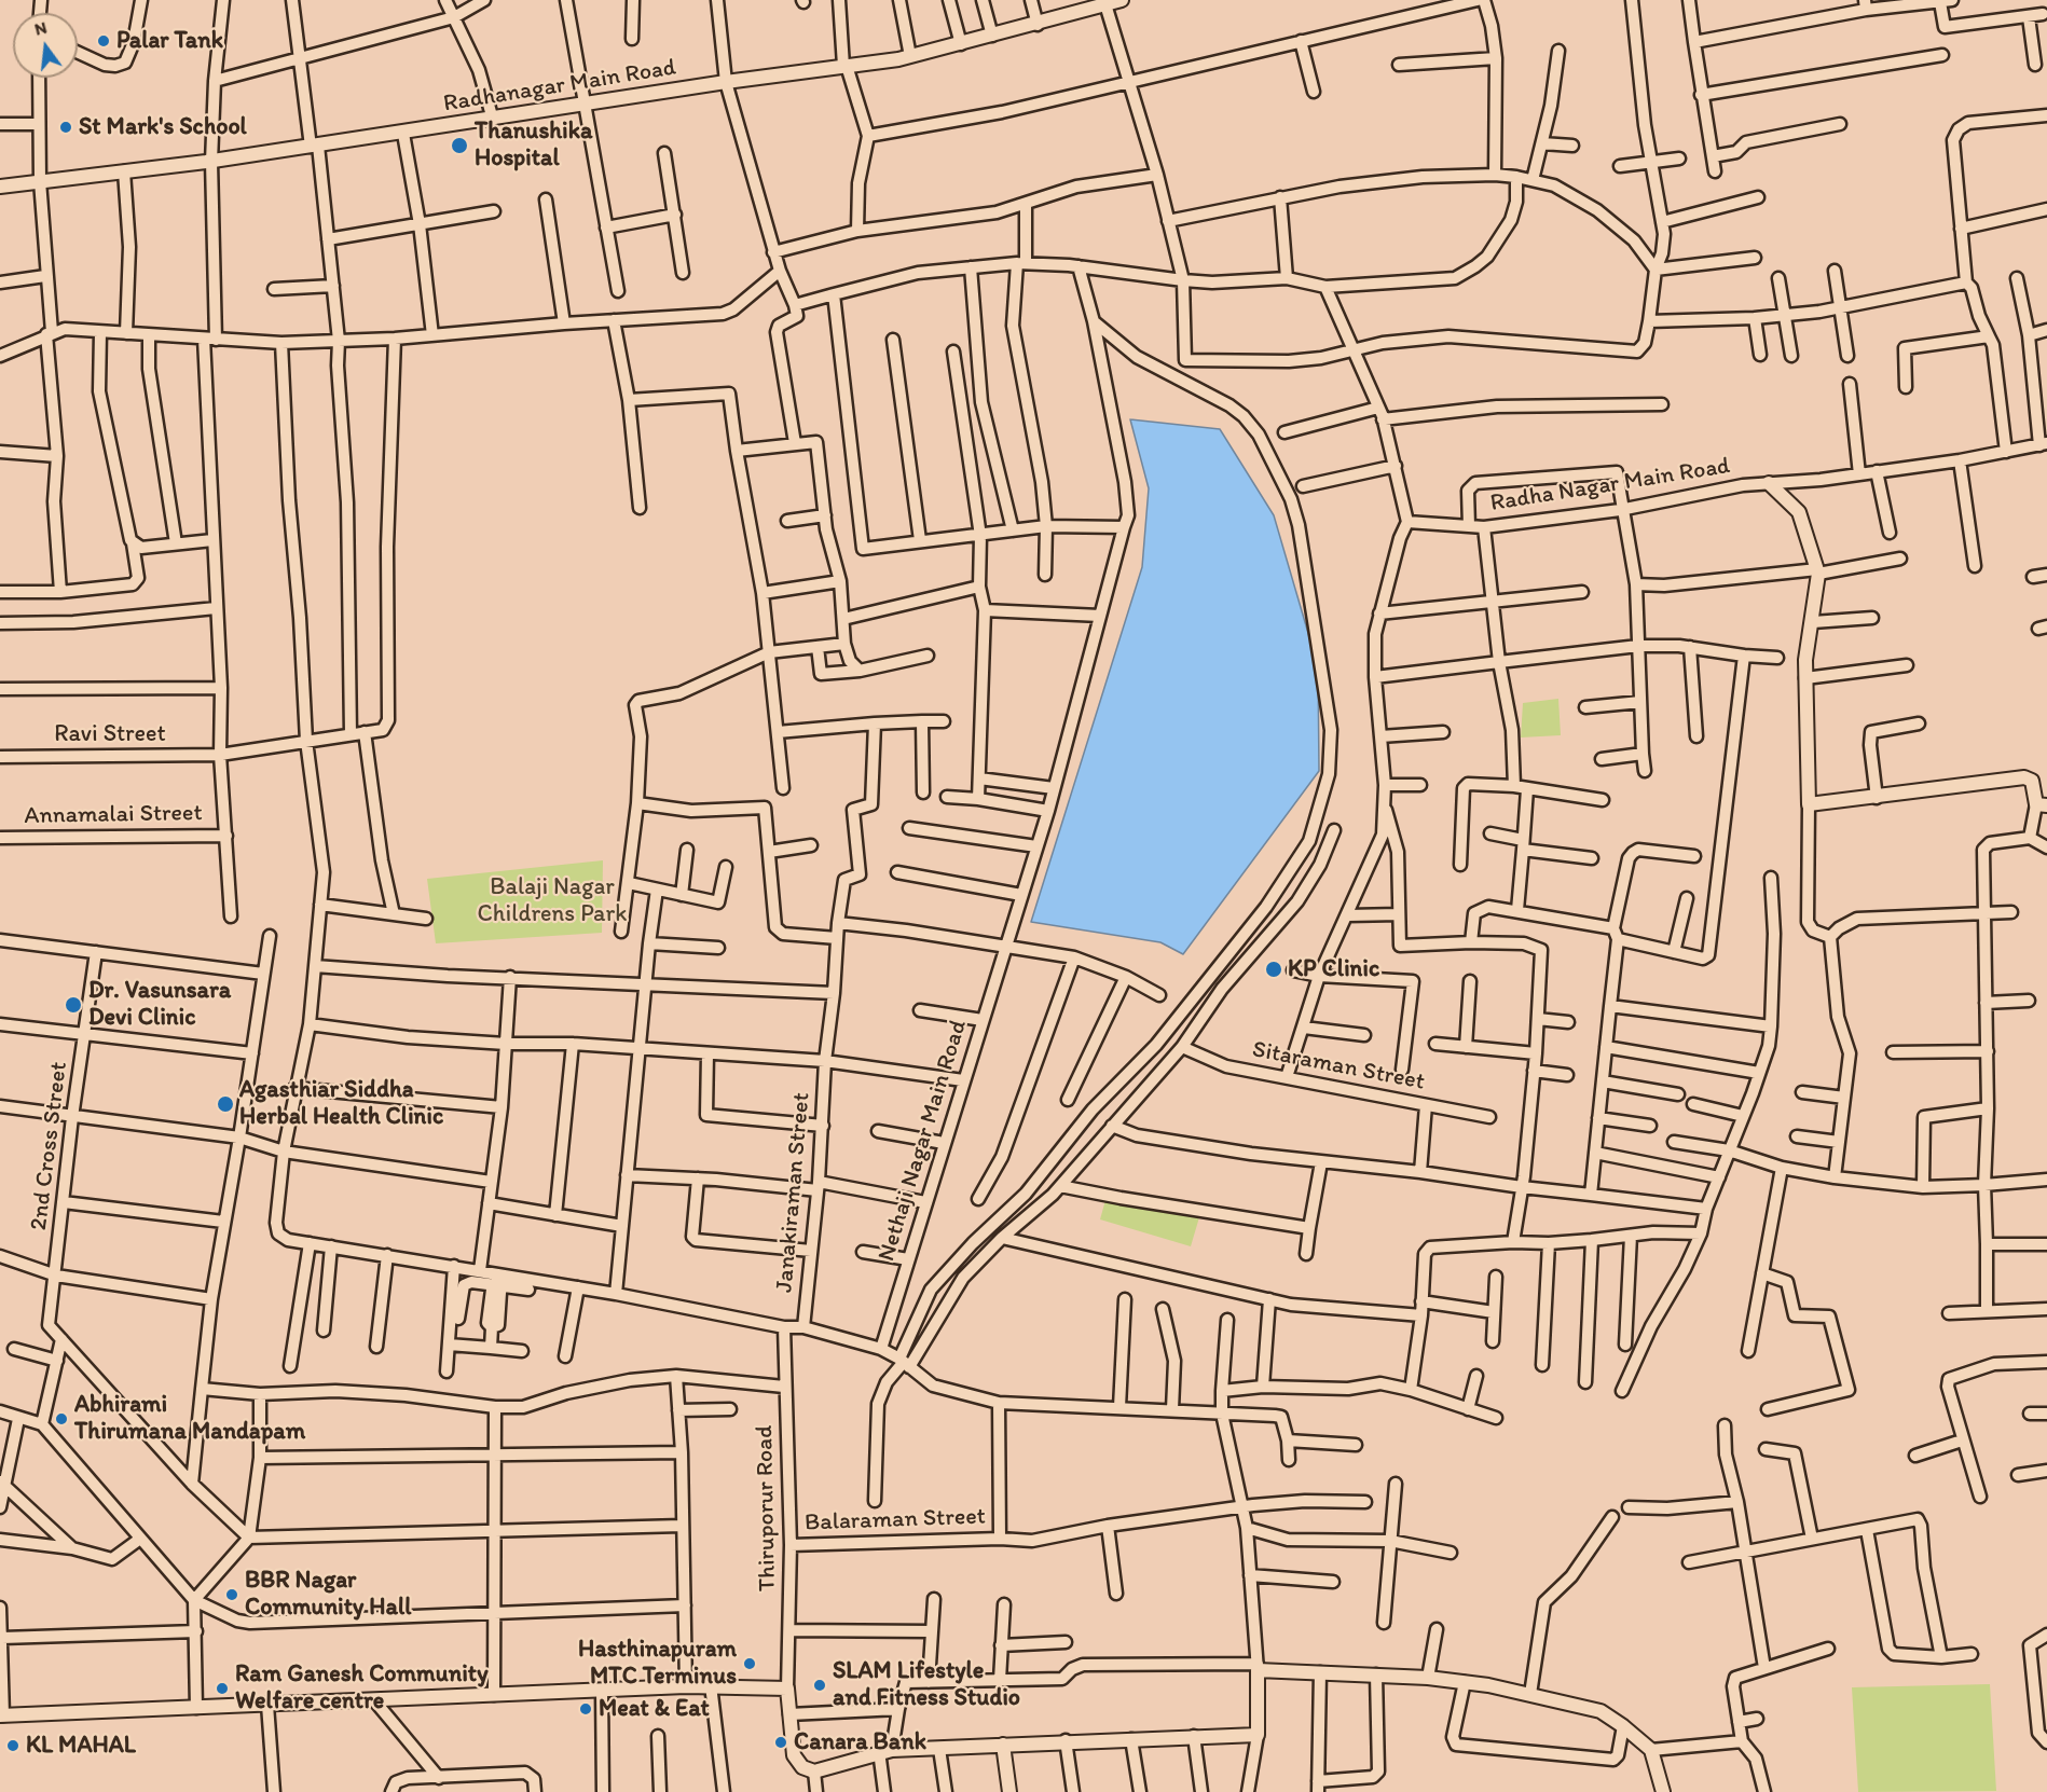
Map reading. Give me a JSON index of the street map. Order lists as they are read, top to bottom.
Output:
{
  "streets": {
    "street": [
      "Radhanagar Main Road",
      "Radha Nagar Main Road",
      "Ravi Street",
      "Annamalai Street",
      "Sitaraman Street",
      "Nethaji Nagar Main Road",
      "2nd Cross Street",
      "Janakiraman Street",
      "Thiruporur Road",
      "Balaraman Street"
    ]
  },
  "crossings": [
    ["Thiruporur Road", "Balaraman Street"]
  ],
  "parks": ["Balaji Nagar Childrens Park"],
  "places": [
    "Palar Tank",
    "St Mark's School",
    "Thanushika Hospital",
    "KP Clinic",
    "Dr. Vasunsara Devi Clinic",
    "Agasthiar Siddha Herbal Health Clinic",
    "Abhirami Thirumana Mandapam",
    "BBR Nagar Community Hall",
    "Hasthinapuram MTC Terminus",
    "SLAM Lifestyle and Fitness Studio",
    "Ram Ganesh Community Welfare centre",
    "Meat & Eat",
    "Canara Bank",
    "KL MAHAL"
  ],
  "north": "top"
}
